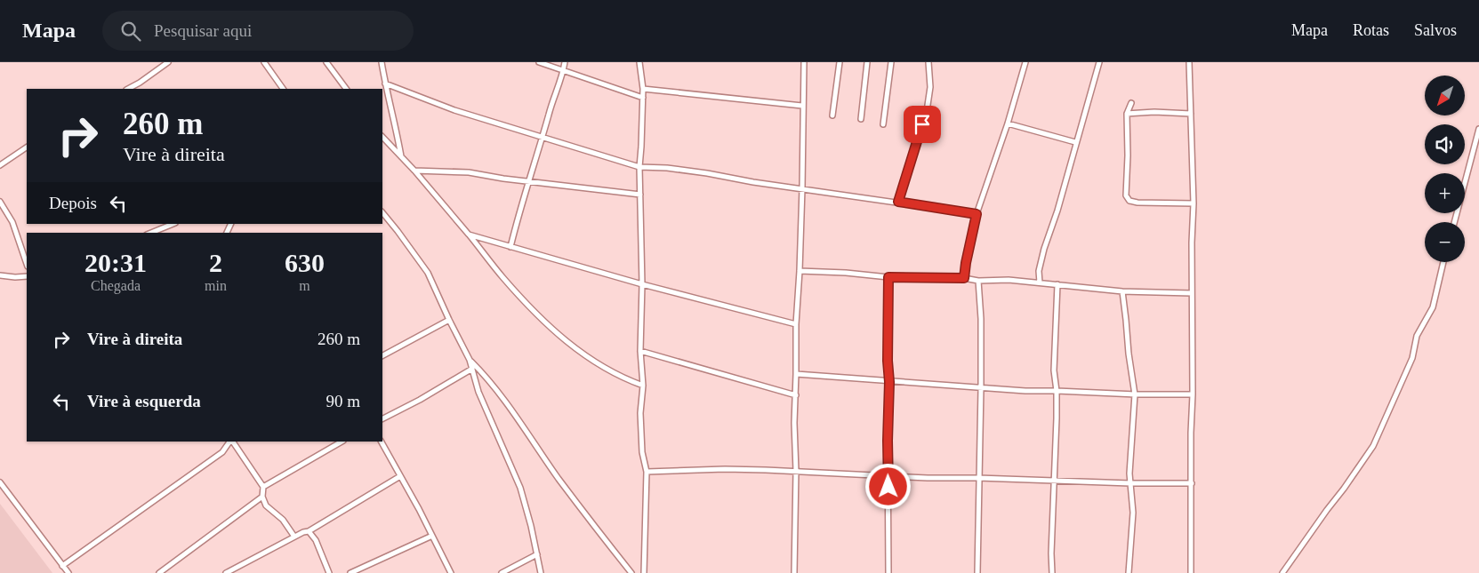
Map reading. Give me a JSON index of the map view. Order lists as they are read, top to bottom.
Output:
{
  "north": "bottom left",
  "page": {
    "header": "Mapa",
    "search": "Pesquisar aqui",
    "nav": ["Mapa", "Rotas", "Salvos"],
    "map_buttons": ["+", "−"],
    "turn": ["260 m", "Vire à direita"],
    "then": "Depois",
    "eta": [
      "20:31",
      "Chegada",
      "2",
      "min",
      "630",
      "m"
    ],
    "list": [
      {
        "name": "Vire à direita",
        "value": "260 m"
      },
      {
        "name": "Vire à esquerda",
        "value": "90 m"
      }
    ]
  }
}
